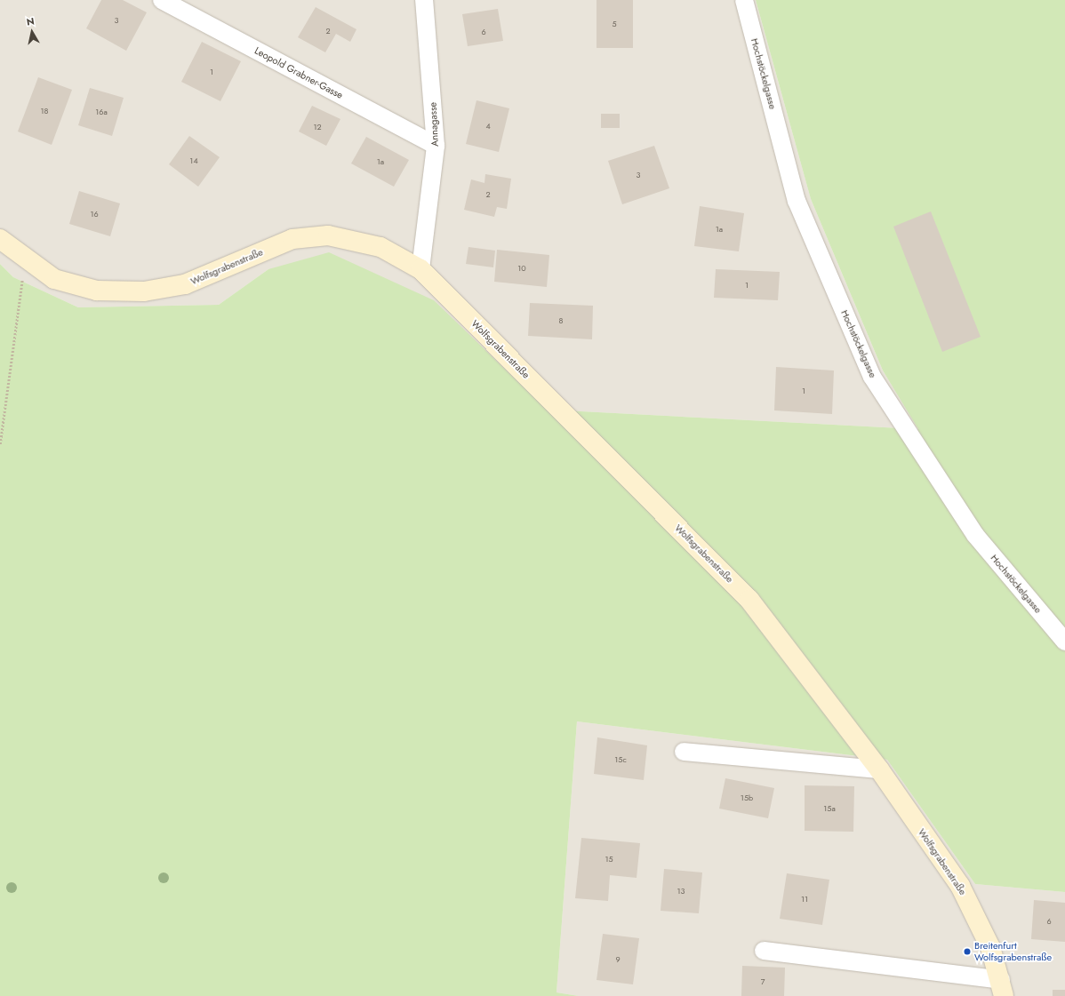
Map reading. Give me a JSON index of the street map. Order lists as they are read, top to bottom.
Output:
{
  "streets": {
    "main road": ["Wolfsgrabenstraße"],
    "street": ["Leopold Grabner-Gasse", "Hochstöckelgasse", "Annagasse"]
  },
  "crossings": [
    ["Leopold Grabner-Gasse", "Annagasse"],
    ["Annagasse", "Wolfsgrabenstraße"]
  ],
  "places": ["Breitenfurt Wolfsgrabenstraße"],
  "house_numbers": [
    "3",
    "5",
    "2",
    "6",
    "1",
    "18",
    "16a",
    "4",
    "12",
    "14",
    "1a",
    "3",
    "2",
    "16",
    "1a",
    "10",
    "1",
    "8",
    "1",
    "15c",
    "15b",
    "15a",
    "15",
    "13",
    "11",
    "6",
    "9",
    "7"
  ],
  "north": "top"
}
